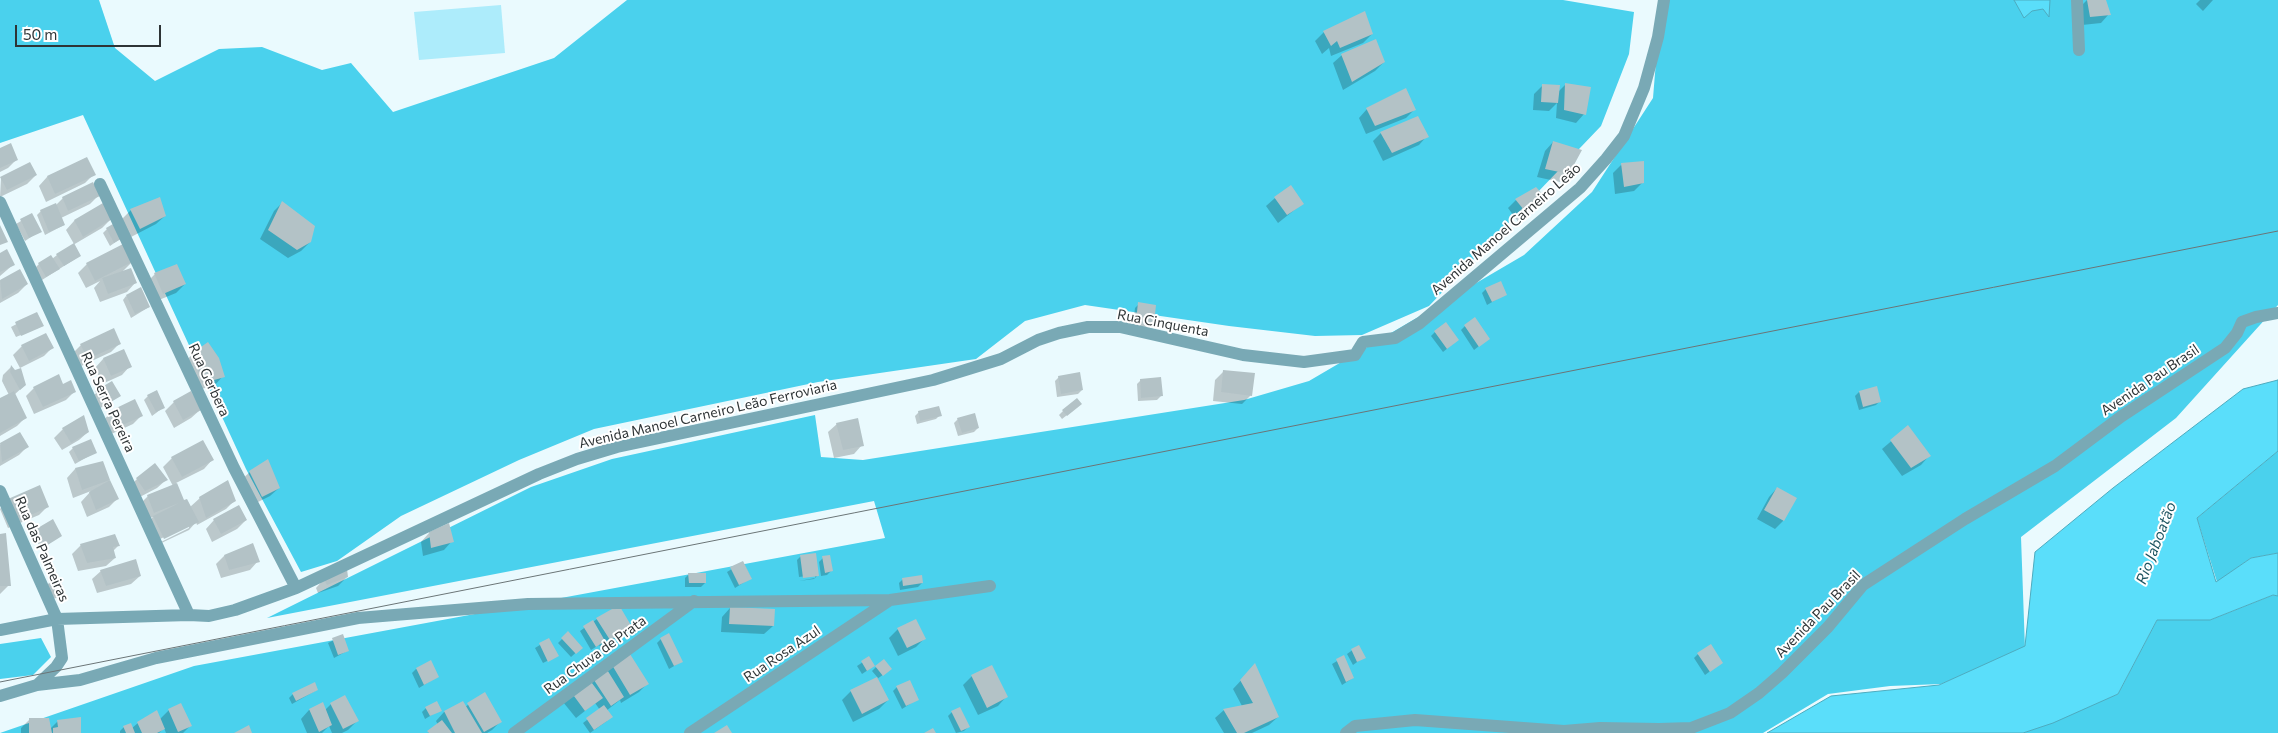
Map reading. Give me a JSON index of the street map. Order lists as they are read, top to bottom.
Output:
{
  "streets": {
    "street": [
      "Avenida Manoel Carneiro Leão",
      "Rua Cinquenta",
      "Rua Gerbera",
      "Avenida Pau Brasil",
      "Rua Serra Pereira",
      "Avenida Manoel Carneiro Leão Ferroviaria",
      "Rua das Palmeiras",
      "Rua Rosa Azul",
      "Rua Chuva de Prata"
    ]
  },
  "crossings": [
    ["Avenida Manoel Carneiro Leão", "Rua Cinquenta"],
    ["Rua Cinquenta", "Avenida Manoel Carneiro Leão Ferroviaria"],
    ["Rua Gerbera", "Avenida Manoel Carneiro Leão Ferroviaria"],
    ["Rua Serra Pereira", "Avenida Manoel Carneiro Leão Ferroviaria"],
    ["Avenida Manoel Carneiro Leão Ferroviaria", "Rua das Palmeiras"]
  ],
  "water": ["Rio Jaboatão"],
  "scale_bar": "50 m"
}
